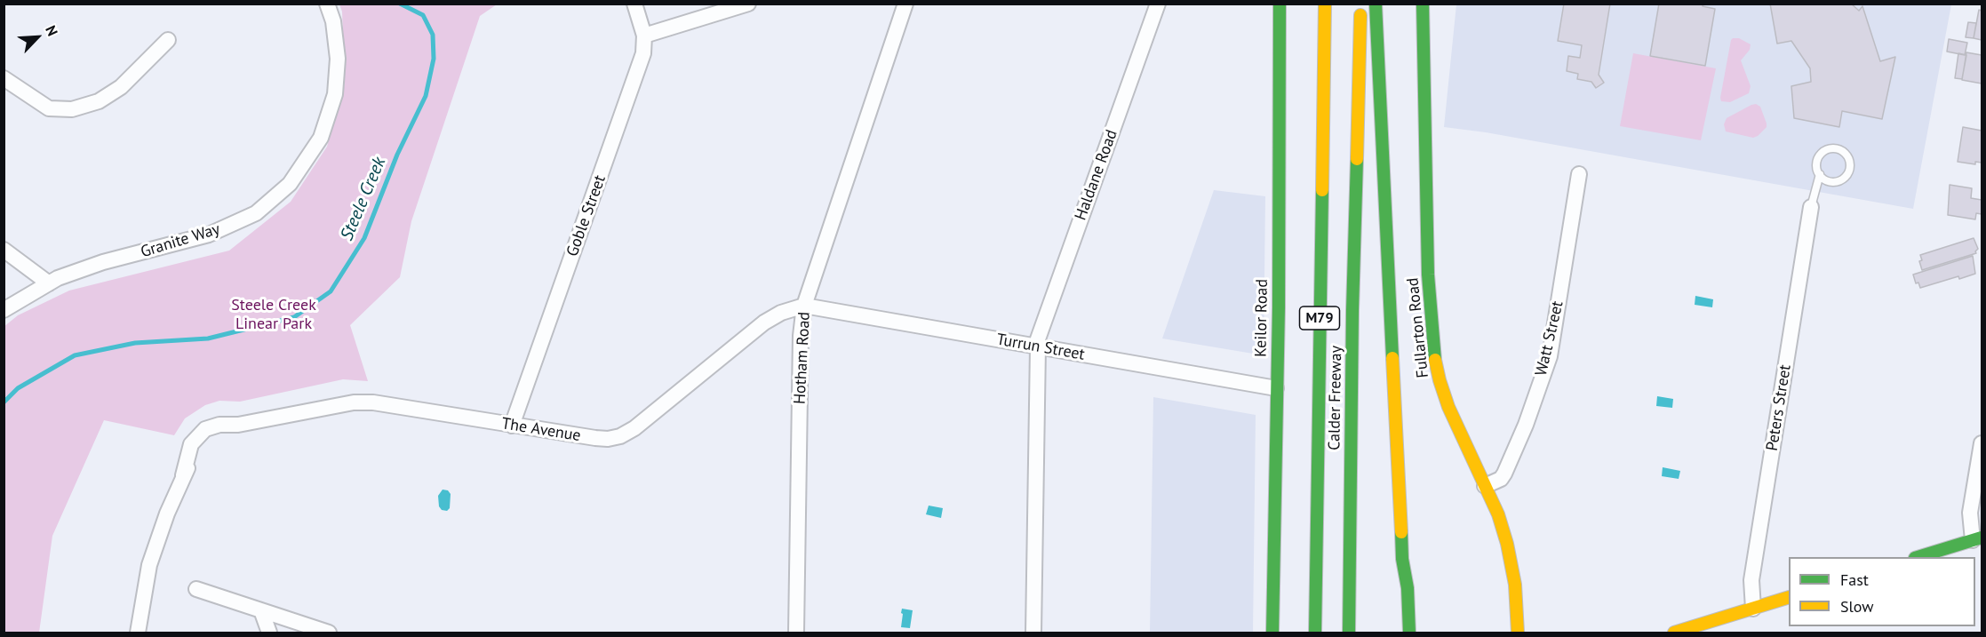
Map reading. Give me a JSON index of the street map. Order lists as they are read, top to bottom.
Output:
{
  "streets": {
    "main road": [
      "Keilor Road",
      "M79",
      "Fullarton Road",
      "Calder Freeway"
    ],
    "street": [
      "Haldane Road",
      "Goble Street",
      "Granite Way",
      "Watt Street",
      "Turrun Street",
      "Hotham Road",
      "Peters Street",
      "The Avenue"
    ]
  },
  "crossings": [
    ["Haldane Road", "Turrun Street"],
    ["Goble Street", "The Avenue"],
    ["Keilor Road", "Turrun Street"],
    ["Fullarton Road", "Watt Street"],
    ["Turrun Street", "Hotham Road"],
    ["Turrun Street", "The Avenue"],
    ["Hotham Road", "The Avenue"]
  ],
  "water": ["Steele Creek"],
  "parks": ["Steele Creek Linear Park"],
  "legend": ["Fast", "Slow"],
  "north": "top right"
}
